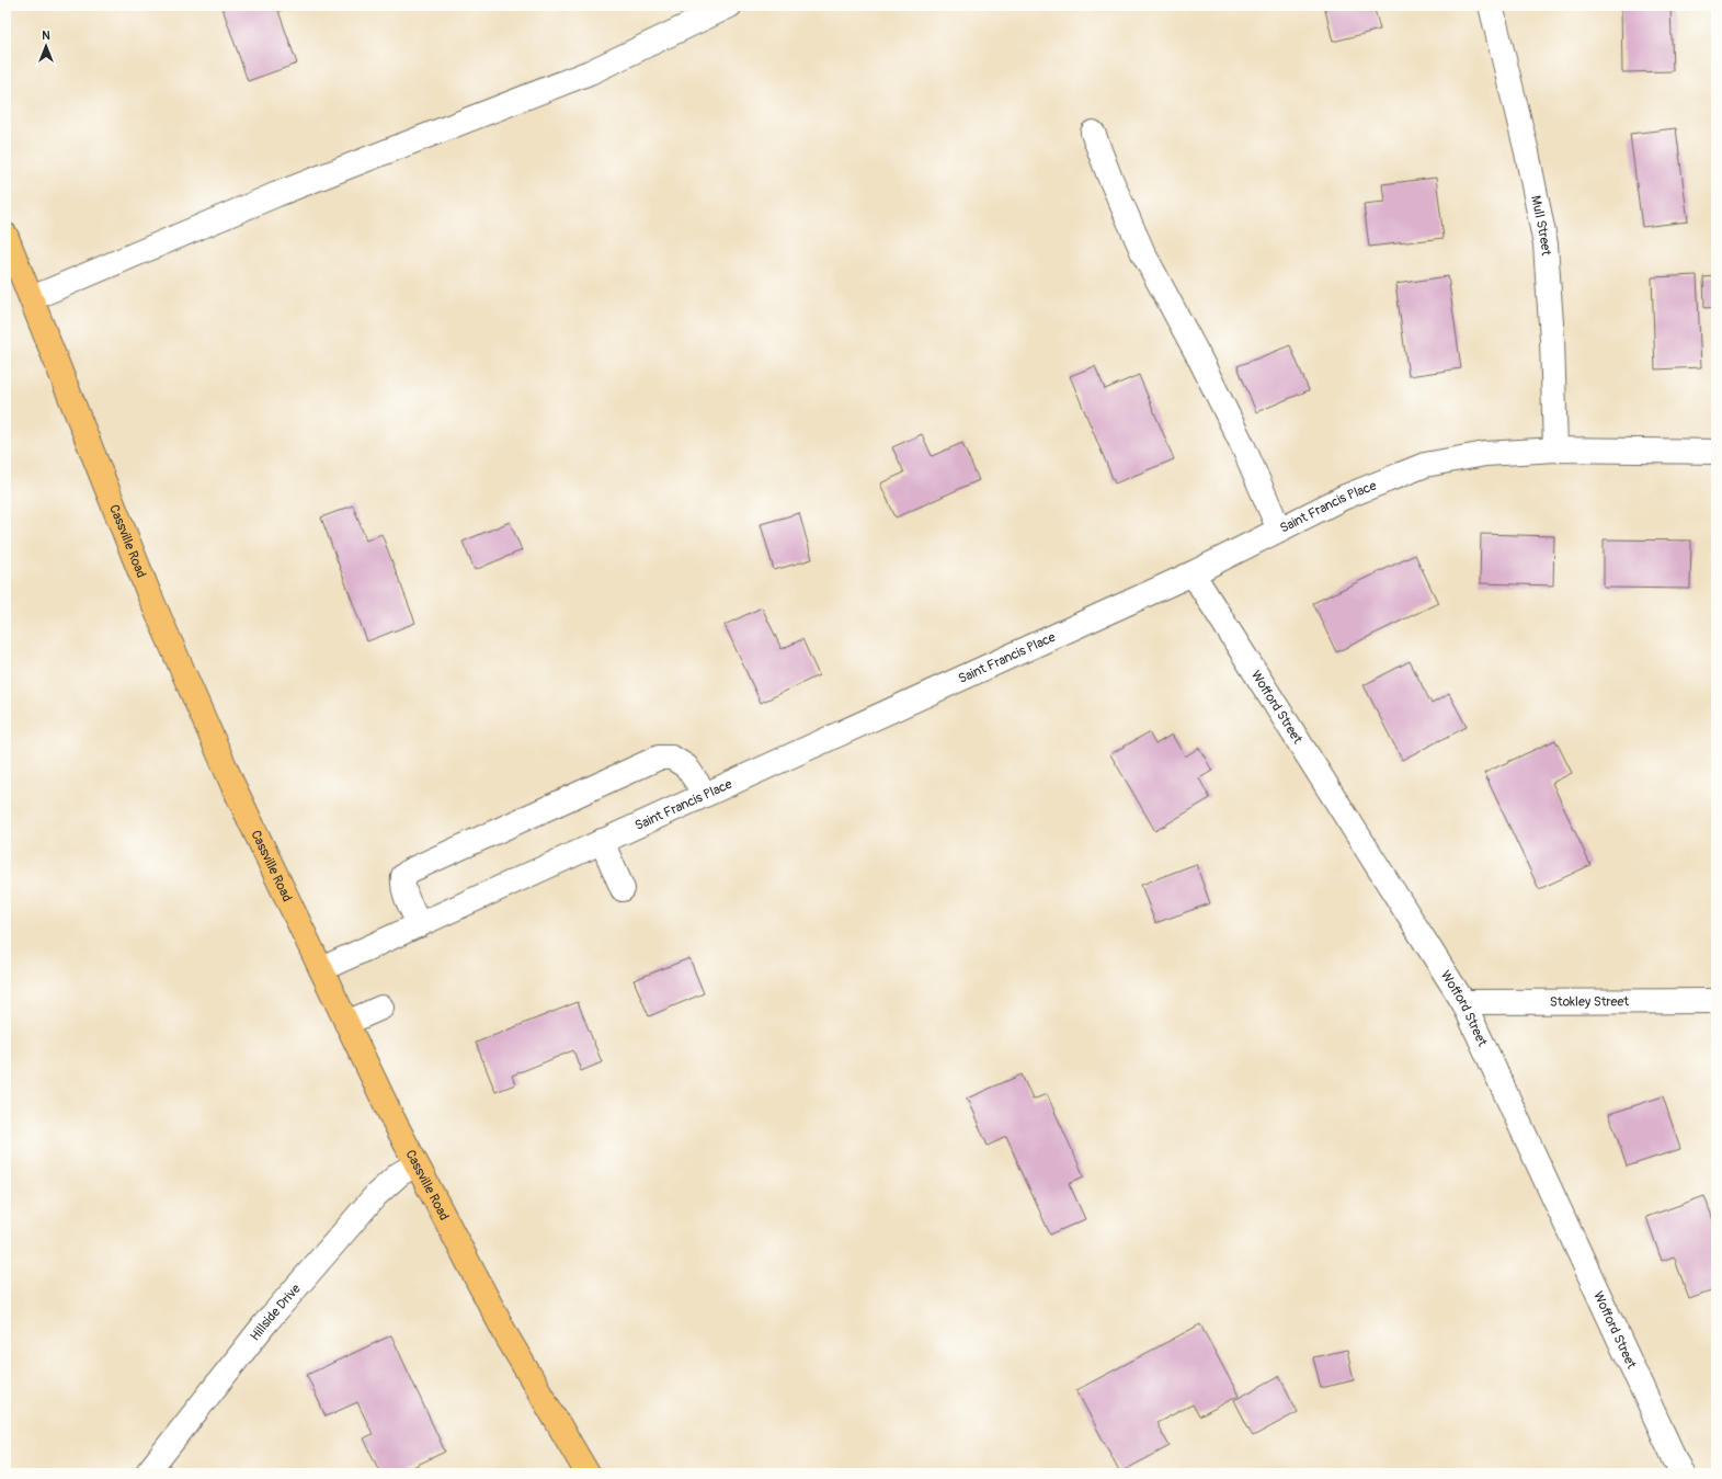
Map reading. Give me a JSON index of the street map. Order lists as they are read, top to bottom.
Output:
{
  "streets": {
    "main road": ["Cassville Road"],
    "street": [
      "Mull Street",
      "Saint Francis Place",
      "Wofford Street",
      "Stokley Street",
      "Hillside Drive"
    ]
  },
  "crossings": [
    ["Mull Street", "Saint Francis Place"],
    ["Saint Francis Place", "Cassville Road"],
    ["Saint Francis Place", "Wofford Street"],
    ["Cassville Road", "Hillside Drive"],
    ["Wofford Street", "Stokley Street"]
  ],
  "north": "top"
}
